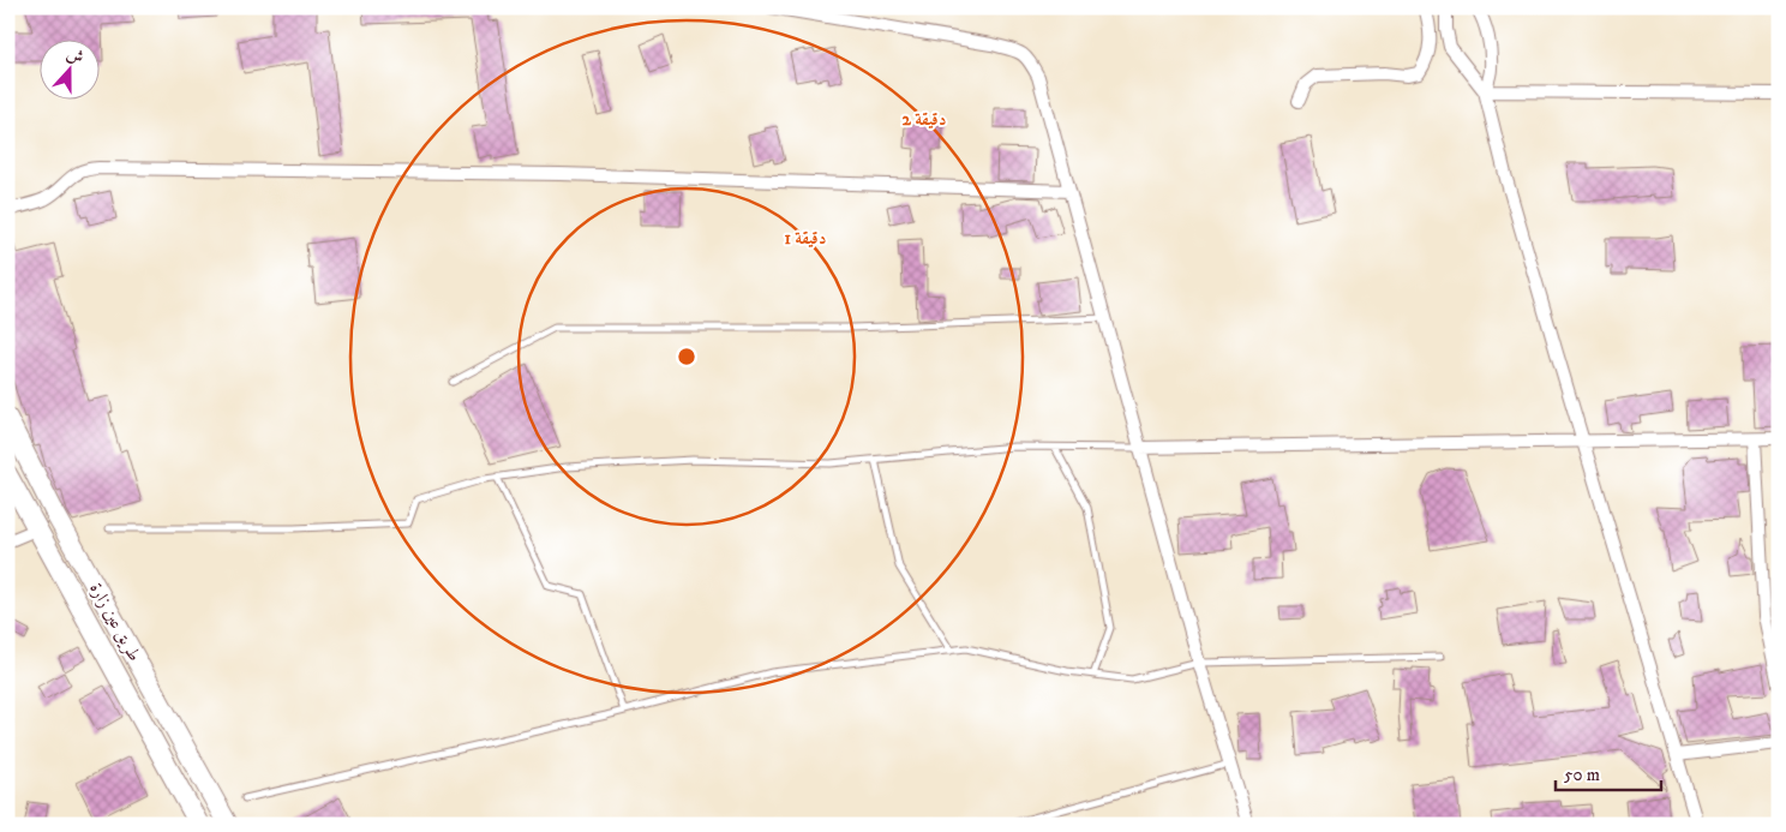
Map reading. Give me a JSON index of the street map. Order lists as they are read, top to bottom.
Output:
{
  "streets": {
    "main road": ["طريق عين زارة"]
  },
  "scale_bar": "50 m",
  "north": "top",
  "rings": ["2 دقيقة", "1 دقيقة"]
}
